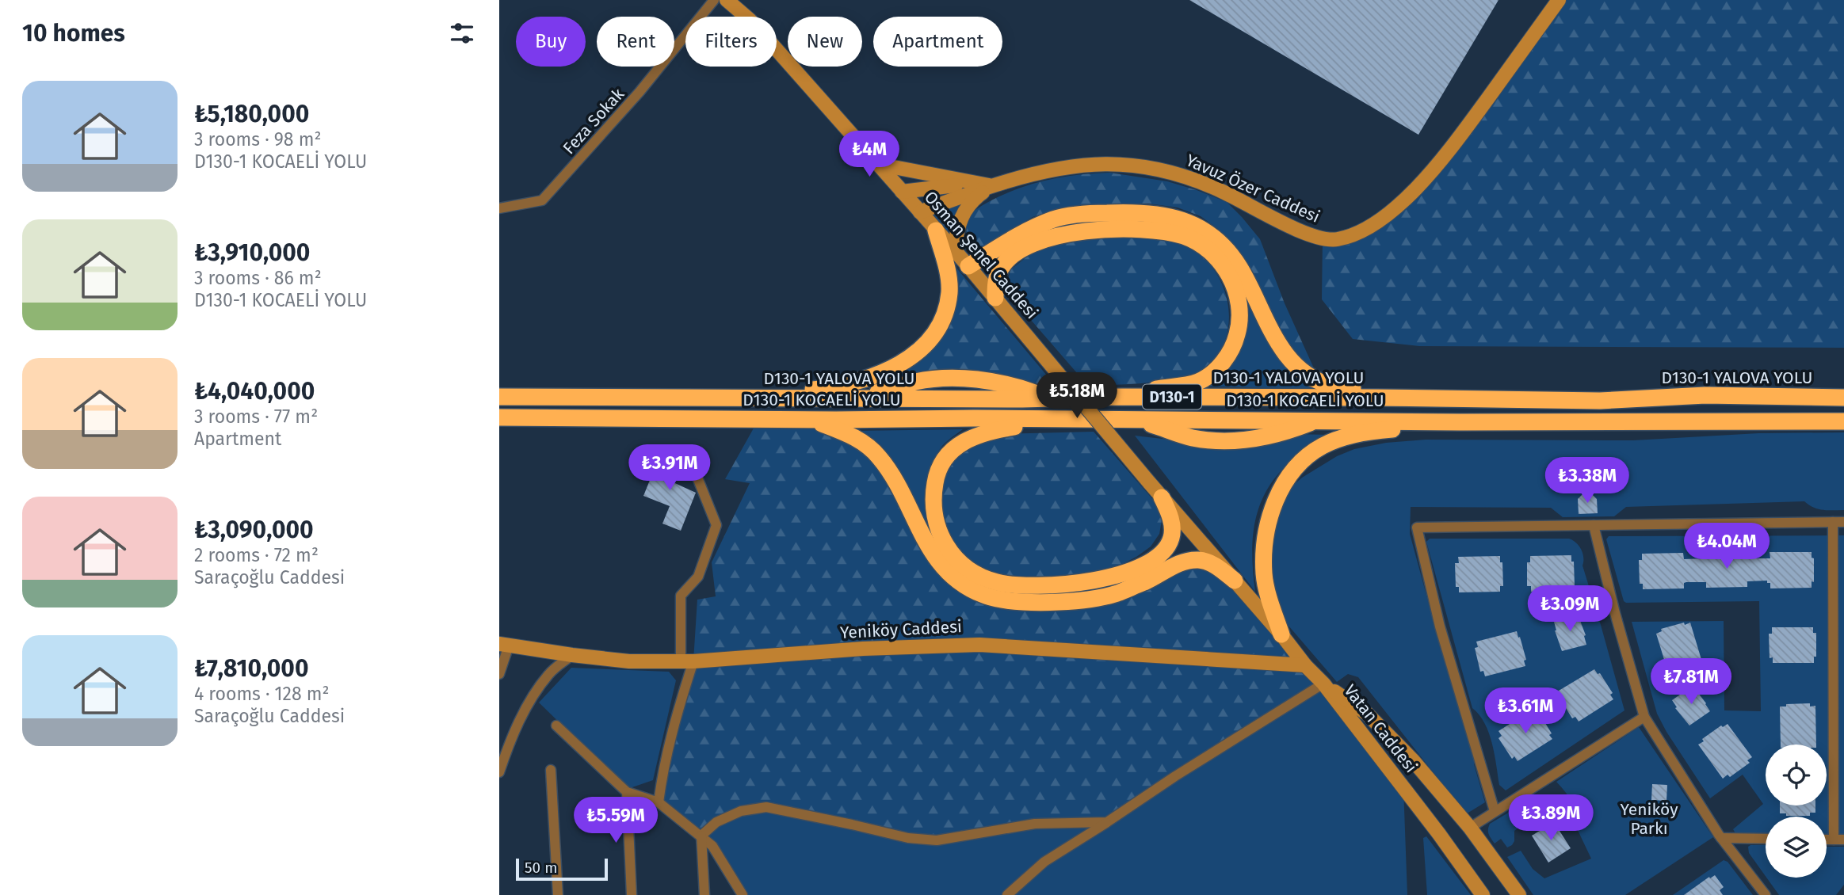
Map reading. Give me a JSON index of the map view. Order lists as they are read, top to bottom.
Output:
{
  "streets": {
    "highway": ["D130-1 YALOVA YOLU", "D130-1", "D130-1 KOCAELİ YOLU"],
    "street": [
      "Feza Sokak",
      "Yavuz Özer Caddesi",
      "Osman Şenel Caddesi",
      "Yeniköy Caddesi",
      "Vatan Caddesi"
    ]
  },
  "crossings": [
    ["Yavuz Özer Caddesi", "Osman Şenel Caddesi"],
    ["Osman Şenel Caddesi", "Yeniköy Caddesi"],
    ["Osman Şenel Caddesi", "Vatan Caddesi"]
  ],
  "parks": ["Yeniköy Parkı"],
  "scale_bar": "50 m",
  "page": {
    "heading": "10 homes",
    "chip": [
      "Buy",
      "Rent",
      "Filters",
      "New",
      "Apartment"
    ],
    "list": [
      {
        "name": "₺5,180,000",
        "note": "3 rooms · 98 m² · D130-1 KOCAELİ YOLU"
      },
      {
        "name": "₺3,910,000",
        "note": "3 rooms · 86 m² · D130-1 KOCAELİ YOLU"
      },
      {
        "name": "₺4,040,000",
        "note": "3 rooms · 77 m² · Apartment"
      },
      {
        "name": "₺3,090,000",
        "note": "2 rooms · 72 m² · Saraçoğlu Caddesi"
      },
      {
        "name": "₺7,810,000",
        "note": "4 rooms · 128 m² · Saraçoğlu Caddesi"
      }
    ],
    "price": [
      "₺4M",
      "₺5.18M",
      "₺3.91M",
      "₺3.38M",
      "₺4.04M",
      "₺3.09M",
      "₺7.81M",
      "₺3.61M",
      "₺3.89M",
      "₺5.59M"
    ],
    "scale": "50 m"
  }
}
